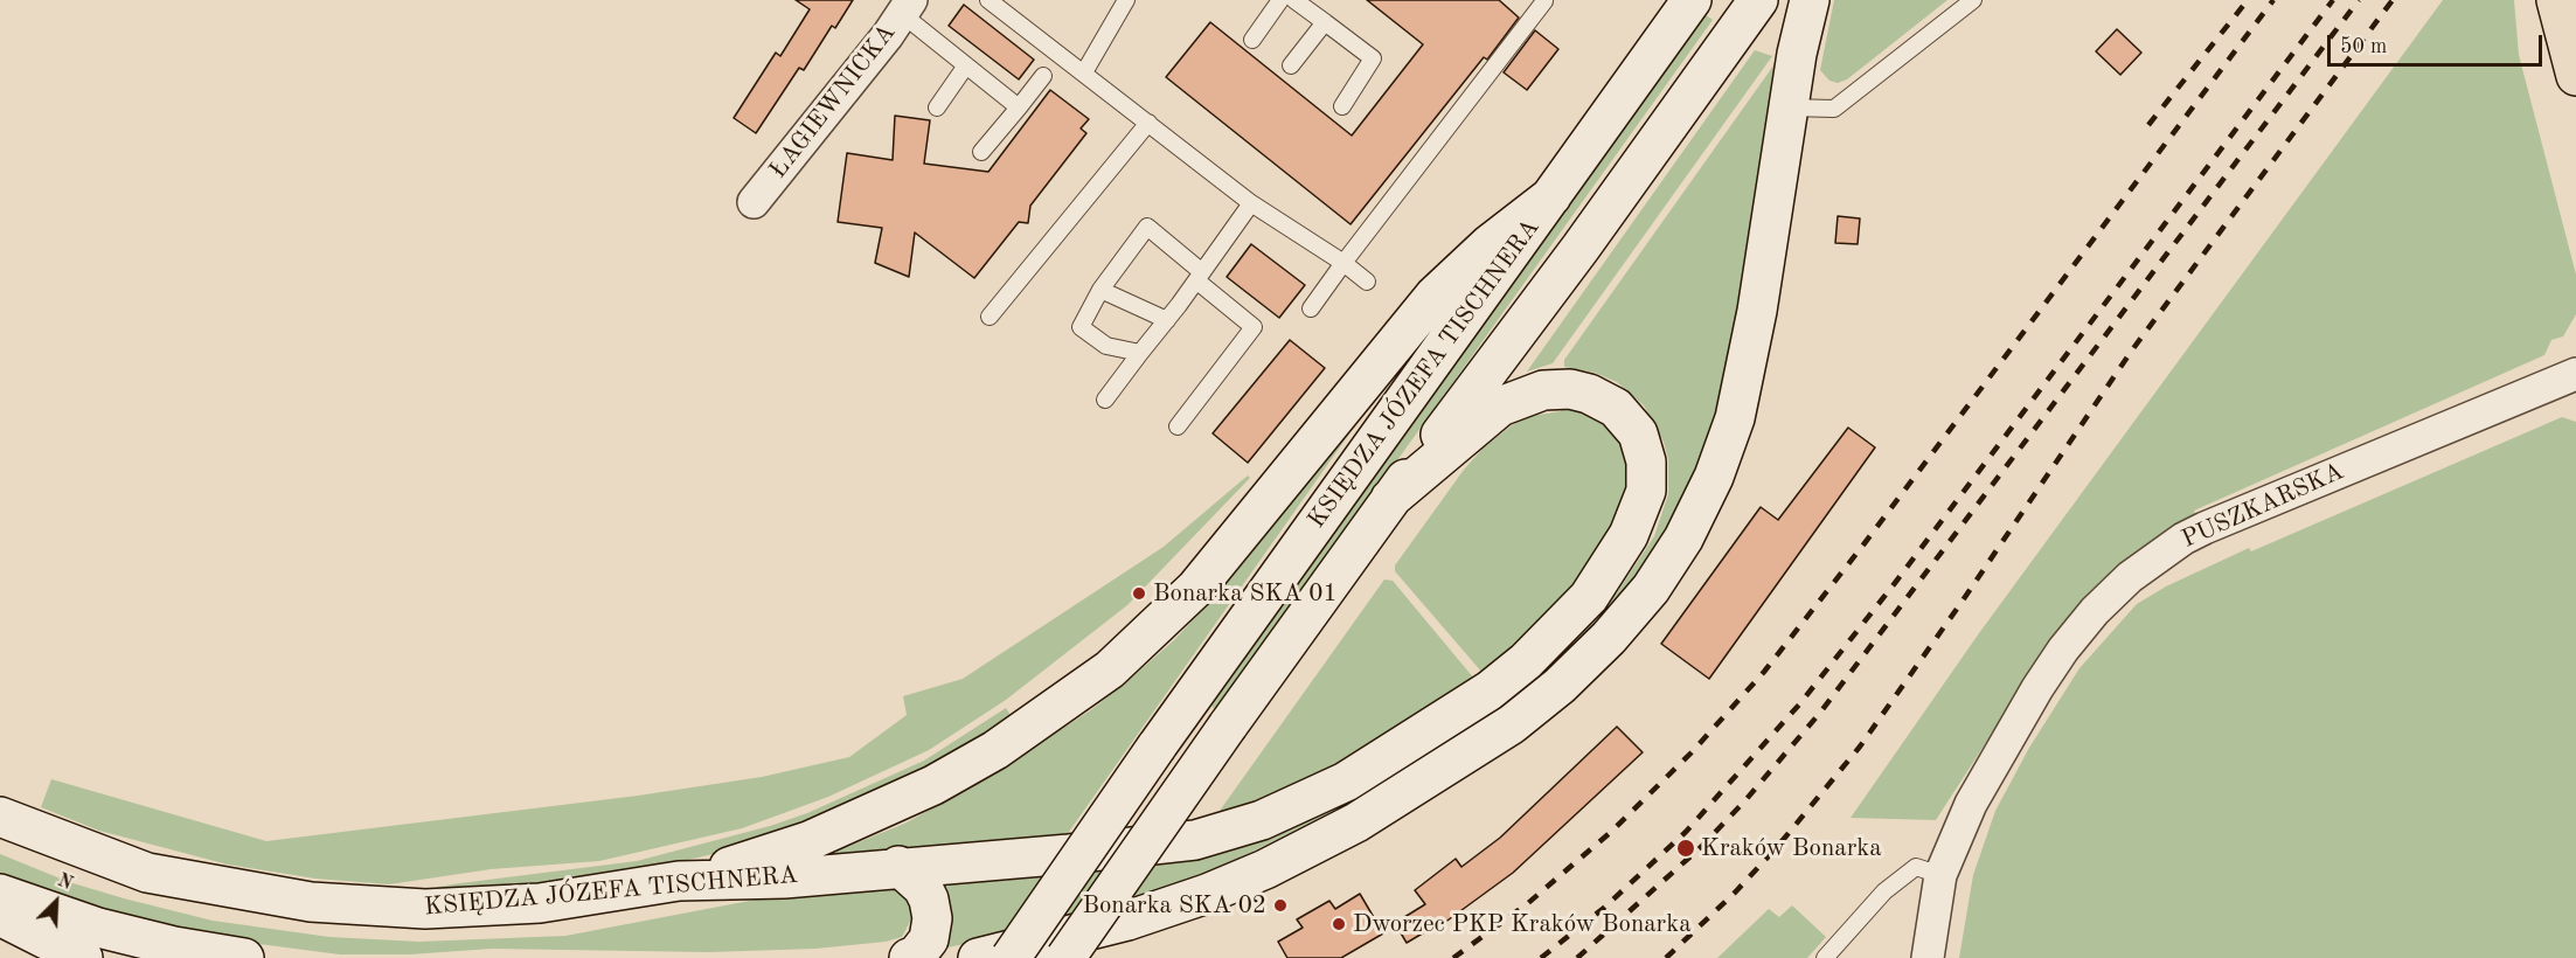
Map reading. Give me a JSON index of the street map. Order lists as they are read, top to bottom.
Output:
{
  "streets": {
    "main road": ["KSIĘDZA JÓZEFA TISCHNERA"],
    "street": ["ŁAGIEWNICKA", "PUSZKARSKA"]
  },
  "places": [
    "Bonarka SKA 01",
    "Kraków Bonarka",
    "Bonarka SKA 02",
    "Dworzec PKP Kraków Bonarka"
  ],
  "scale_bar": "50 m",
  "north": "top right"
}
